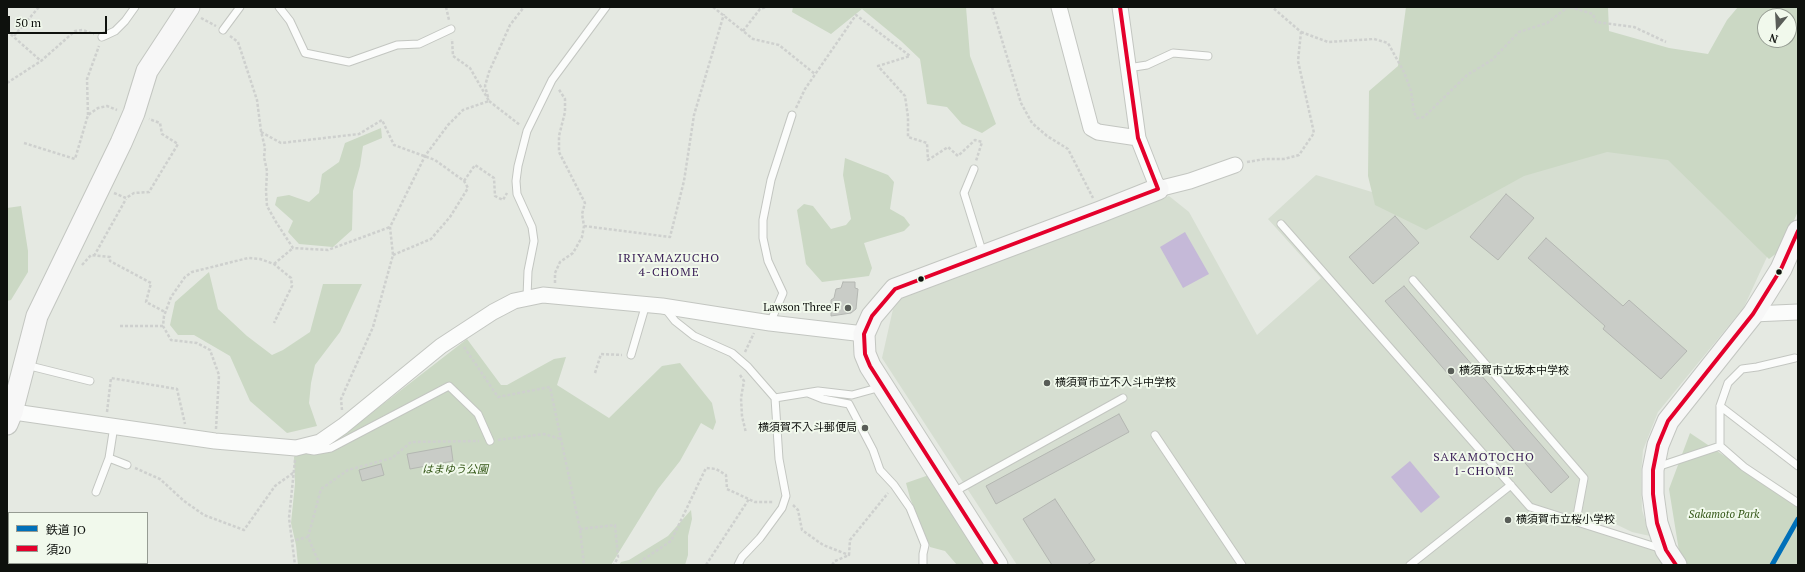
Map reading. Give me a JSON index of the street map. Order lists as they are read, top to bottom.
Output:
{
  "districts": ["IRIYAMAZUCHO 4-CHOME", "SAKAMOTOCHO 1-CHOME"],
  "parks": ["はまゆう公園", "Sakamoto Park"],
  "places": [
    "Lawson Three F",
    "横須賀市立坂本中学校",
    "横須賀市立不入斗中学校",
    "横須賀不入斗郵便局",
    "横須賀市立桜小学校"
  ],
  "lines": ["transit line 須20", "rail line JO"],
  "legend": ["鉄道 JO", "須20"],
  "scale_bar": "50 m",
  "north": "bottom"
}
